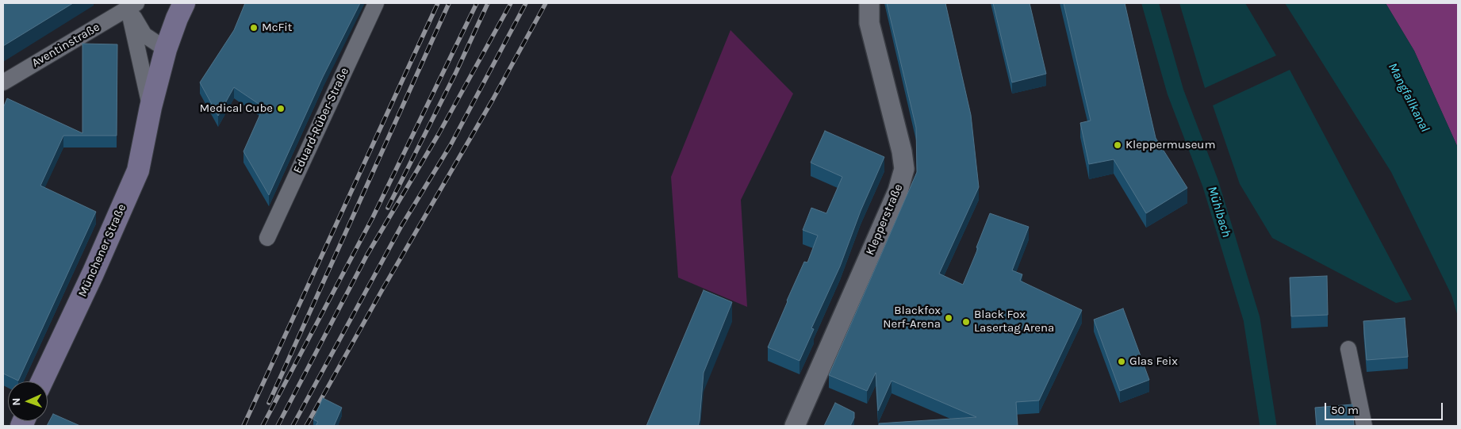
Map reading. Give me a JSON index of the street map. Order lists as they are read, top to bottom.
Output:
{
  "streets": {
    "main road": ["Münchener Straße"],
    "street": ["Aventinstraße", "Eduard-Rüber-Straße", "Klepperstraße"]
  },
  "crossings": [
    ["Aventinstraße", "Münchener Straße"]
  ],
  "water": ["Mangfallkanal", "Mühlbach"],
  "places": [
    "McFit",
    "Medical Cube",
    "Kleppermuseum",
    "Blackfox Nerf-Arena",
    "Black Fox Lasertag Arena",
    "Glas Feix"
  ],
  "scale_bar": "50 m",
  "north": "left"
}
